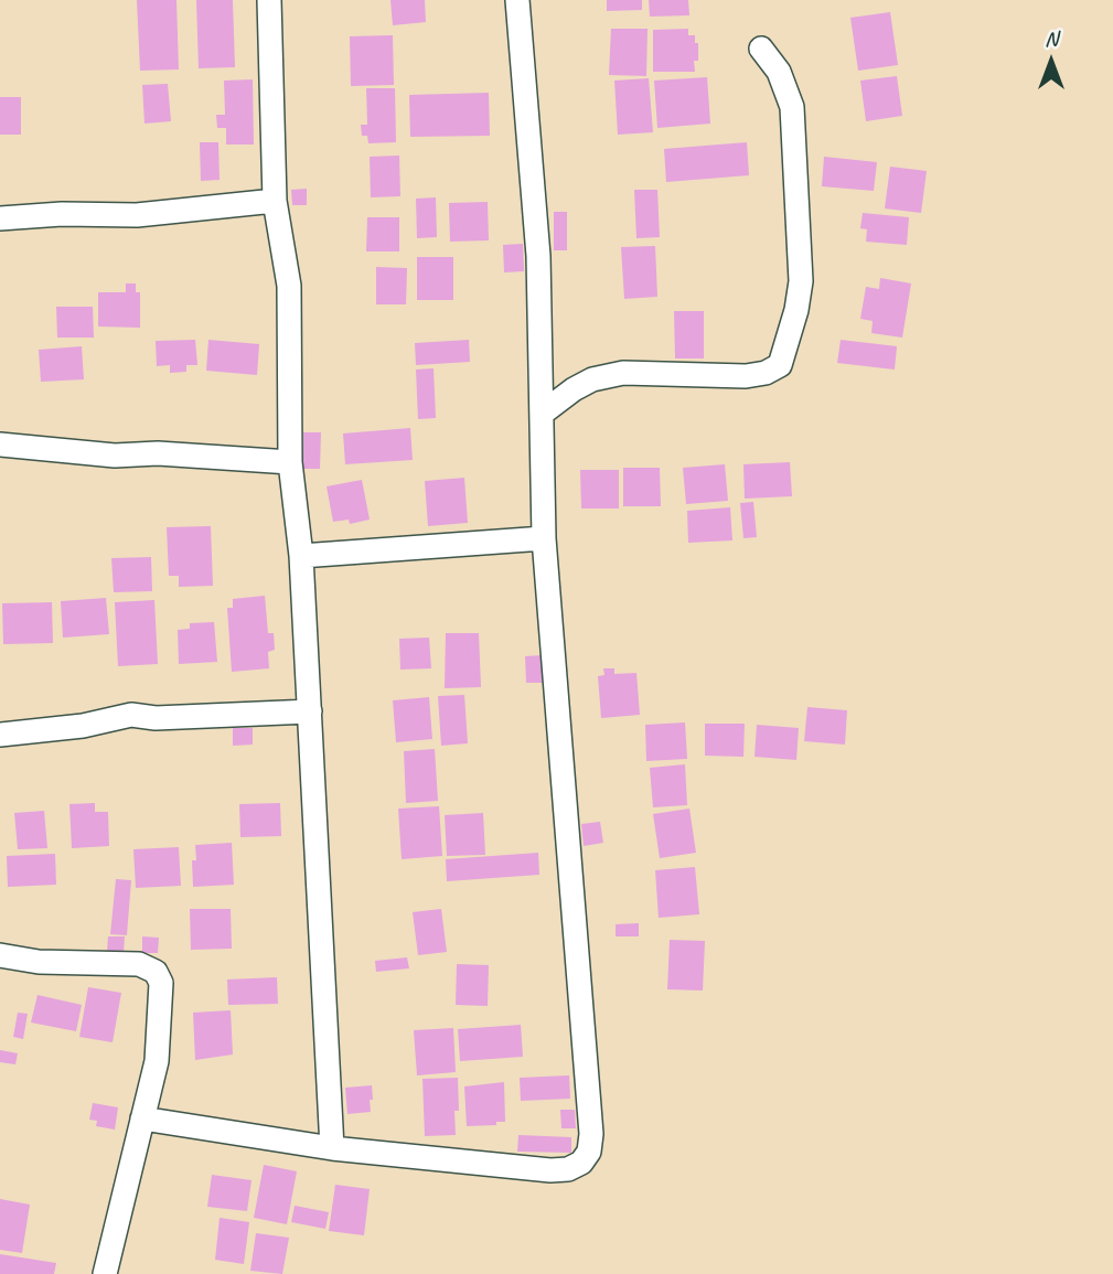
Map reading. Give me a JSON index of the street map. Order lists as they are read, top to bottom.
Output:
{
  "north": "top"
}
